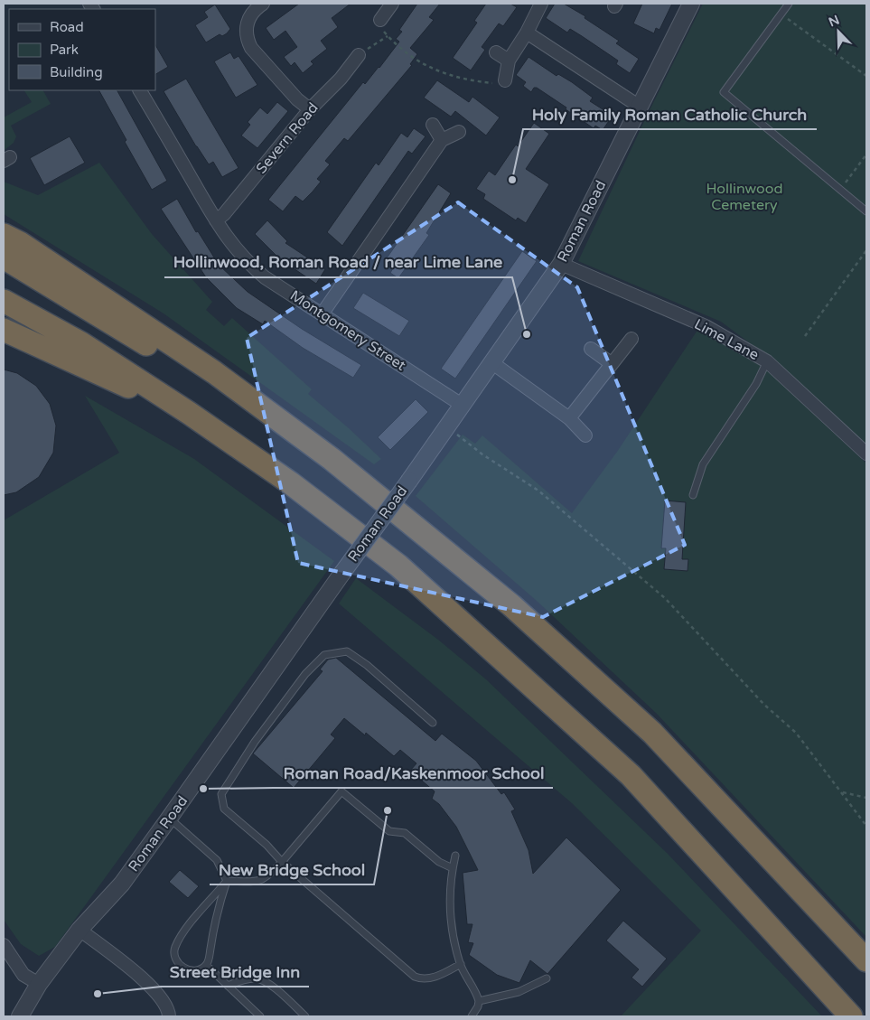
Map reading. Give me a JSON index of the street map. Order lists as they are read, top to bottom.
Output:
{
  "streets": {
    "street": [
      "Severn Road",
      "Roman Road",
      "Montgomery Street",
      "Lime Lane"
    ]
  },
  "crossings": [
    ["Severn Road", "Montgomery Street"],
    ["Roman Road", "Montgomery Street"],
    ["Roman Road", "Lime Lane"]
  ],
  "parks": ["Hollinwood Cemetery"],
  "places": [
    "Holy Family Roman Catholic Church",
    "Hollinwood, Roman Road / near Lime Lane",
    "Roman Road/Kaskenmoor School",
    "New Bridge School",
    "Street Bridge Inn"
  ],
  "legend": ["Road", "Park", "Building"],
  "north": "top left"
}
